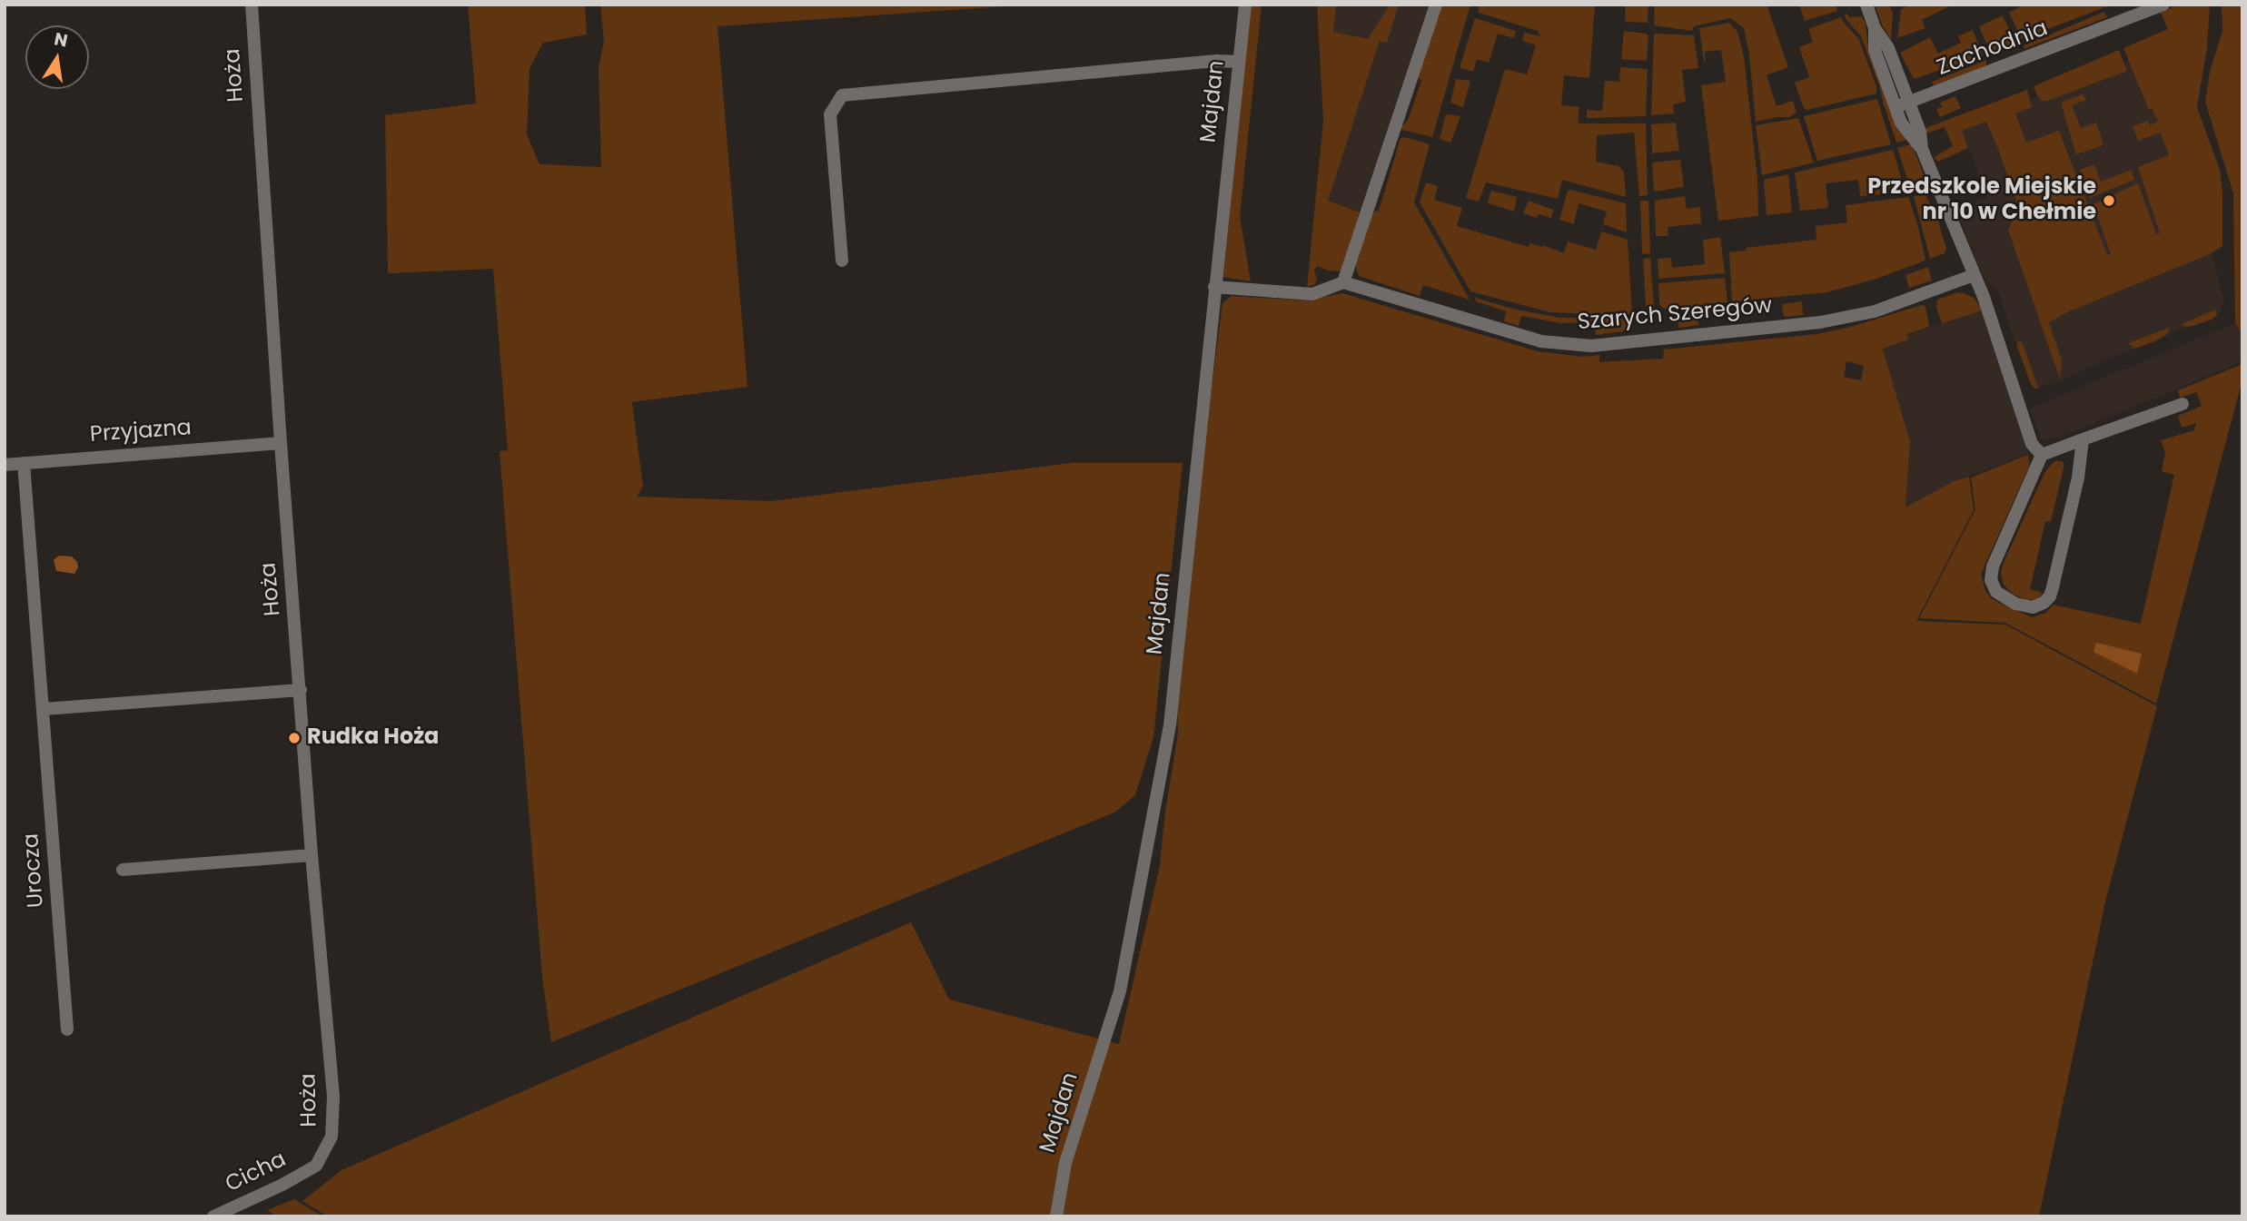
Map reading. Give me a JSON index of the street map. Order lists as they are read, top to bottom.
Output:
{
  "streets": {
    "street": [
      "Zachodnia",
      "Hoża",
      "Majdan",
      "Szarych Szeregów",
      "Przyjazna",
      "Urocza",
      "Cicha"
    ]
  },
  "crossings": [
    ["Hoża", "Przyjazna"],
    ["Hoża", "Cicha"],
    ["Przyjazna", "Urocza"]
  ],
  "places": ["Przedszkole Miejskie nr 10 w Chełmie", "Rudka Hoża"],
  "north": "top"
}
